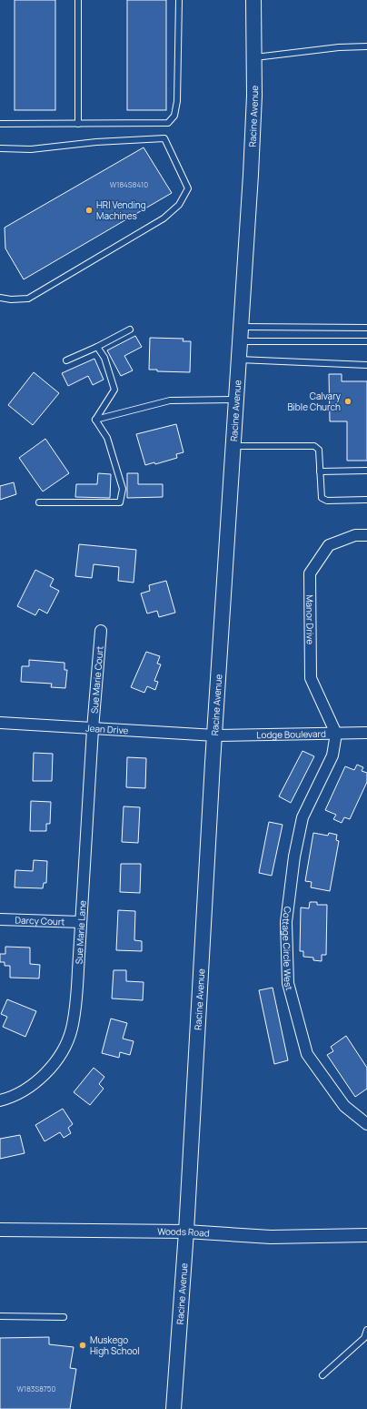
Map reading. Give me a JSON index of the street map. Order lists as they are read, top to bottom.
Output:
{
  "streets": {
    "main road": ["Racine Avenue"],
    "street": [
      "Manor Drive",
      "Sue Marie Court",
      "Jean Drive",
      "Lodge Boulevard",
      "Darcy Court",
      "Sue Marie Lane",
      "Cottage Circle West",
      "Woods Road"
    ]
  },
  "crossings": [
    ["Racine Avenue", "Jean Drive"],
    ["Racine Avenue", "Lodge Boulevard"],
    ["Racine Avenue", "Woods Road"],
    ["Manor Drive", "Lodge Boulevard"],
    ["Manor Drive", "Cottage Circle West"],
    ["Sue Marie Court", "Jean Drive"],
    ["Sue Marie Court", "Sue Marie Lane"],
    ["Jean Drive", "Lodge Boulevard"],
    ["Jean Drive", "Sue Marie Lane"],
    ["Lodge Boulevard", "Cottage Circle West"],
    ["Darcy Court", "Sue Marie Lane"]
  ],
  "places": ["HRI Vending Machines", "Calvary Bible Church", "Muskego High School"],
  "house_numbers": ["W184S8410", "W183S8750"]
}
